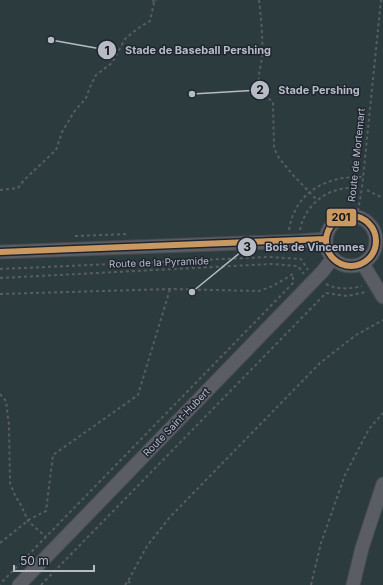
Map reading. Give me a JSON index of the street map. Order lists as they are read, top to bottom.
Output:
{
  "streets": {
    "street": ["Route de la Pyramide", "Route Saint-Hubert"],
    "path": ["Route de Mortemart"]
  },
  "crossings": [
    ["Route de Mortemart", "Route de la Pyramide"],
    ["Route de Mortemart", "Route Saint-Hubert"],
    ["Route de la Pyramide", "Route Saint-Hubert"]
  ],
  "places": ["Stade de Baseball Pershing", "Stade Pershing", "Bois de Vincennes"],
  "lines": ["transit line 201"],
  "scale_bar": "50 m"
}
